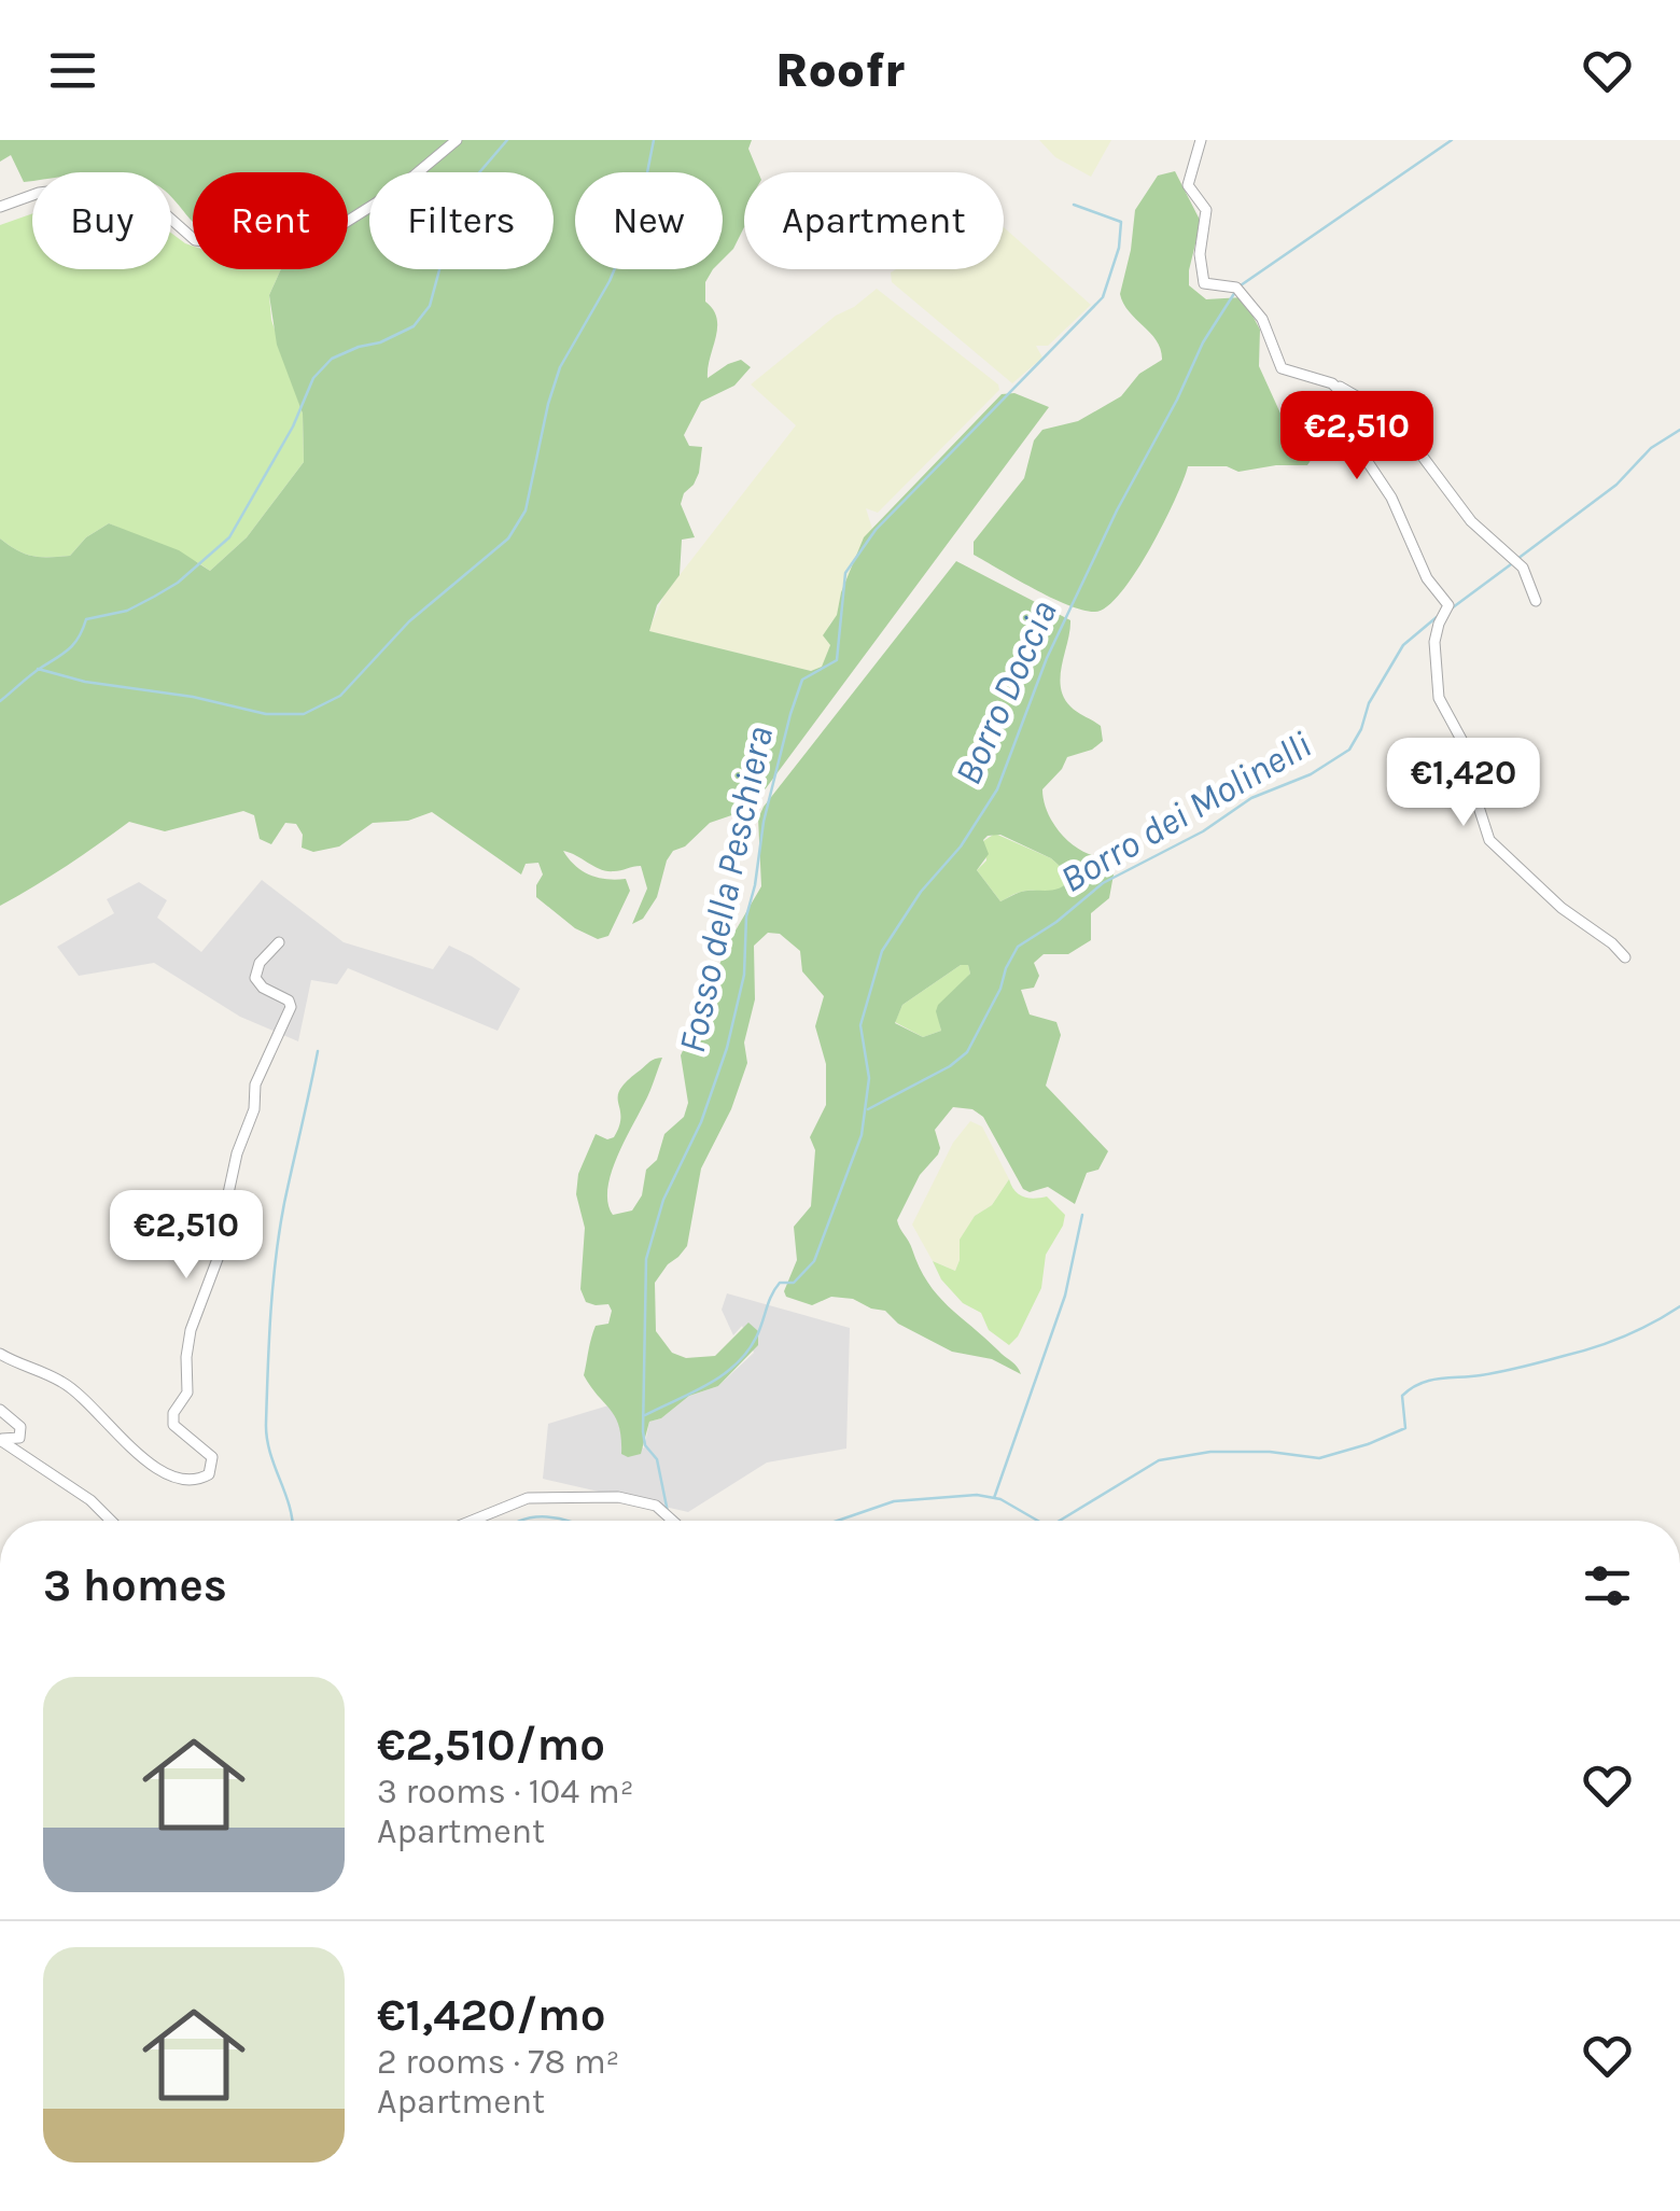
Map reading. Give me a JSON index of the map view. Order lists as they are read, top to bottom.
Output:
{
  "water": ["Borro Doccia", "Borro dei Molinelli", "Fosso della Peschiera"],
  "page": {
    "header": "Roofr",
    "chip": [
      "Buy",
      "Rent",
      "Filters",
      "New",
      "Apartment"
    ],
    "price": ["€2,510", "€1,420", "€2,510"],
    "heading": "3 homes",
    "list": [
      {
        "name": "€2,510/mo",
        "note": "3 rooms · 104 m² · Apartment"
      },
      {
        "name": "€1,420/mo",
        "note": "2 rooms · 78 m² · Apartment"
      }
    ]
  }
}
